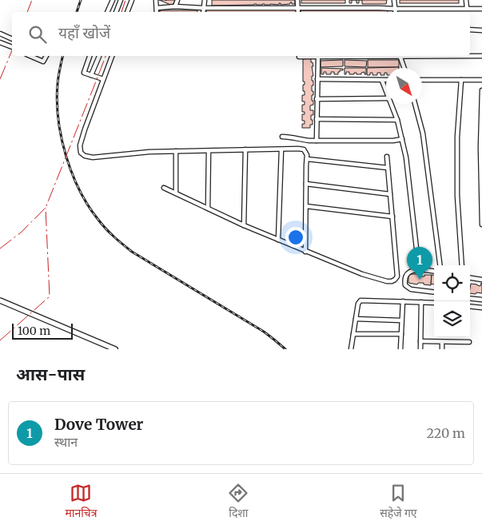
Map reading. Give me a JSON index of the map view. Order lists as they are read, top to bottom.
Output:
{
  "scale_bar": "100 m",
  "north": "bottom right",
  "page": {
    "search": "यहाँ खोजें",
    "pins": "1",
    "scale": "100 m",
    "heading": "आस-पास",
    "list": [
      {
        "mark": "1",
        "name": "Dove Tower",
        "note": "स्थान",
        "value": "220 m"
      }
    ],
    "nav": ["मानचित्र", "दिशा", "सहेजे गए"]
  }
}
